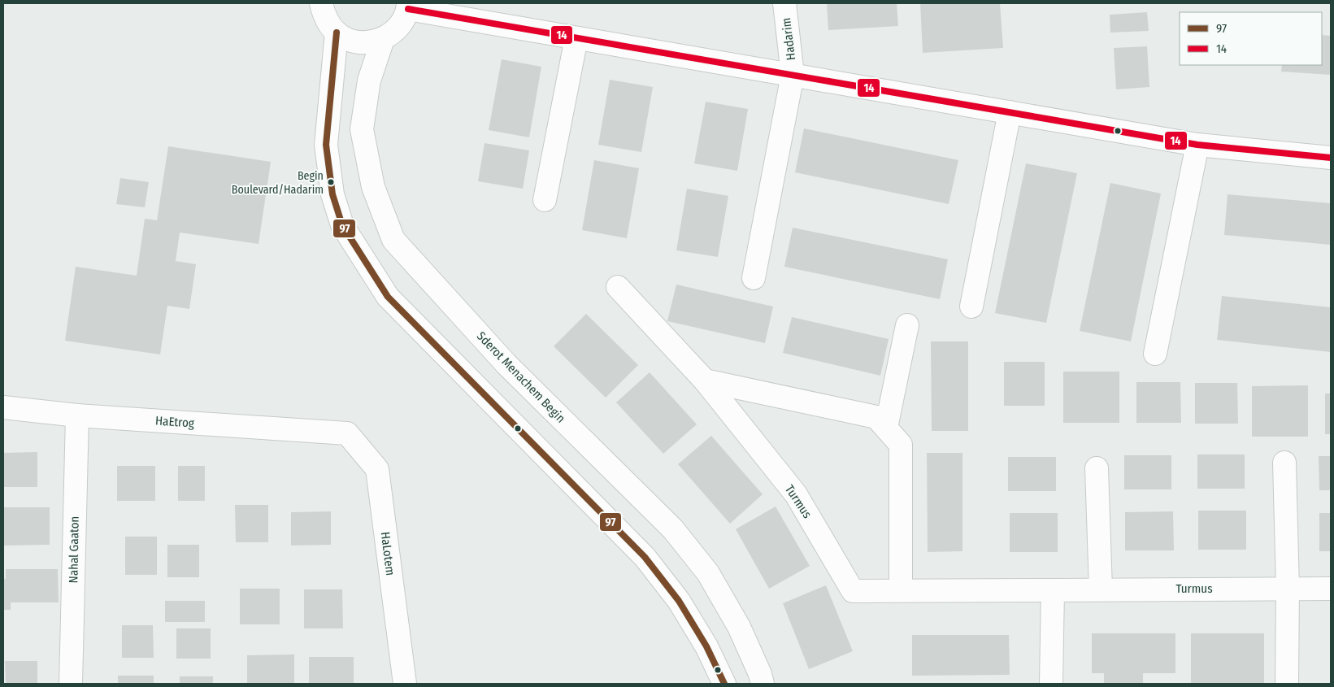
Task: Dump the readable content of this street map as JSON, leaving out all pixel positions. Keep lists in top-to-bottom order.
{
  "streets": {
    "street": [
      "Hadarim",
      "Sderot Menachem Begin",
      "HaEtrog",
      "Turmus",
      "Nahal Gaaton",
      "HaLotem"
    ]
  },
  "crossings": [
    ["HaEtrog", "Nahal Gaaton"],
    ["HaEtrog", "HaLotem"]
  ],
  "places": ["Begin Boulevard/Hadarim"],
  "lines": ["transit line 14", "transit line 97"],
  "legend": ["97", "14"]
}
